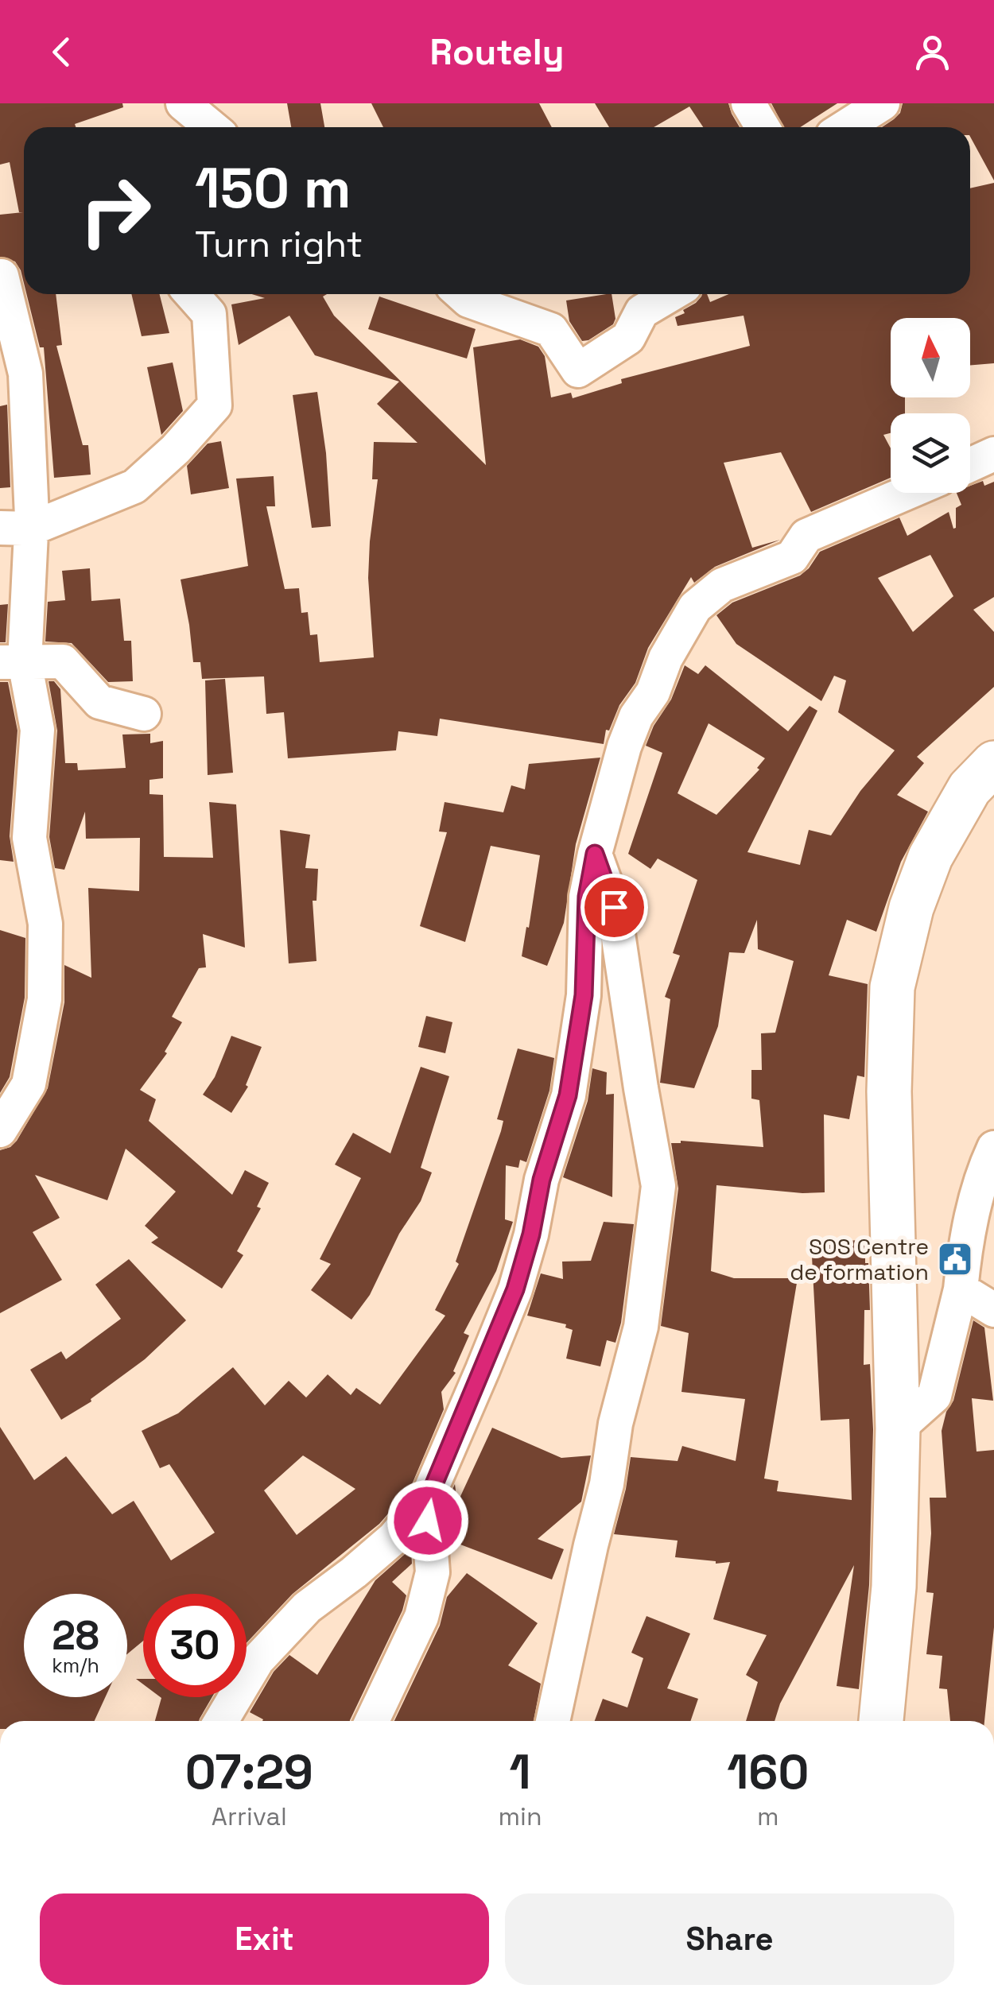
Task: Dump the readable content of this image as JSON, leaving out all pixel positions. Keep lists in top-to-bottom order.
{
  "places": {
    "public building": ["SOS Centre de formation"]
  },
  "north": "top",
  "page": {
    "header": "Routely",
    "turn": ["150 m", "Turn right"],
    "speed": "28 km/h",
    "limit": "30",
    "eta": [
      "07:29",
      "Arrival",
      "1",
      "min",
      "160",
      "m"
    ],
    "buttons": ["Exit", "Share"]
  }
}
